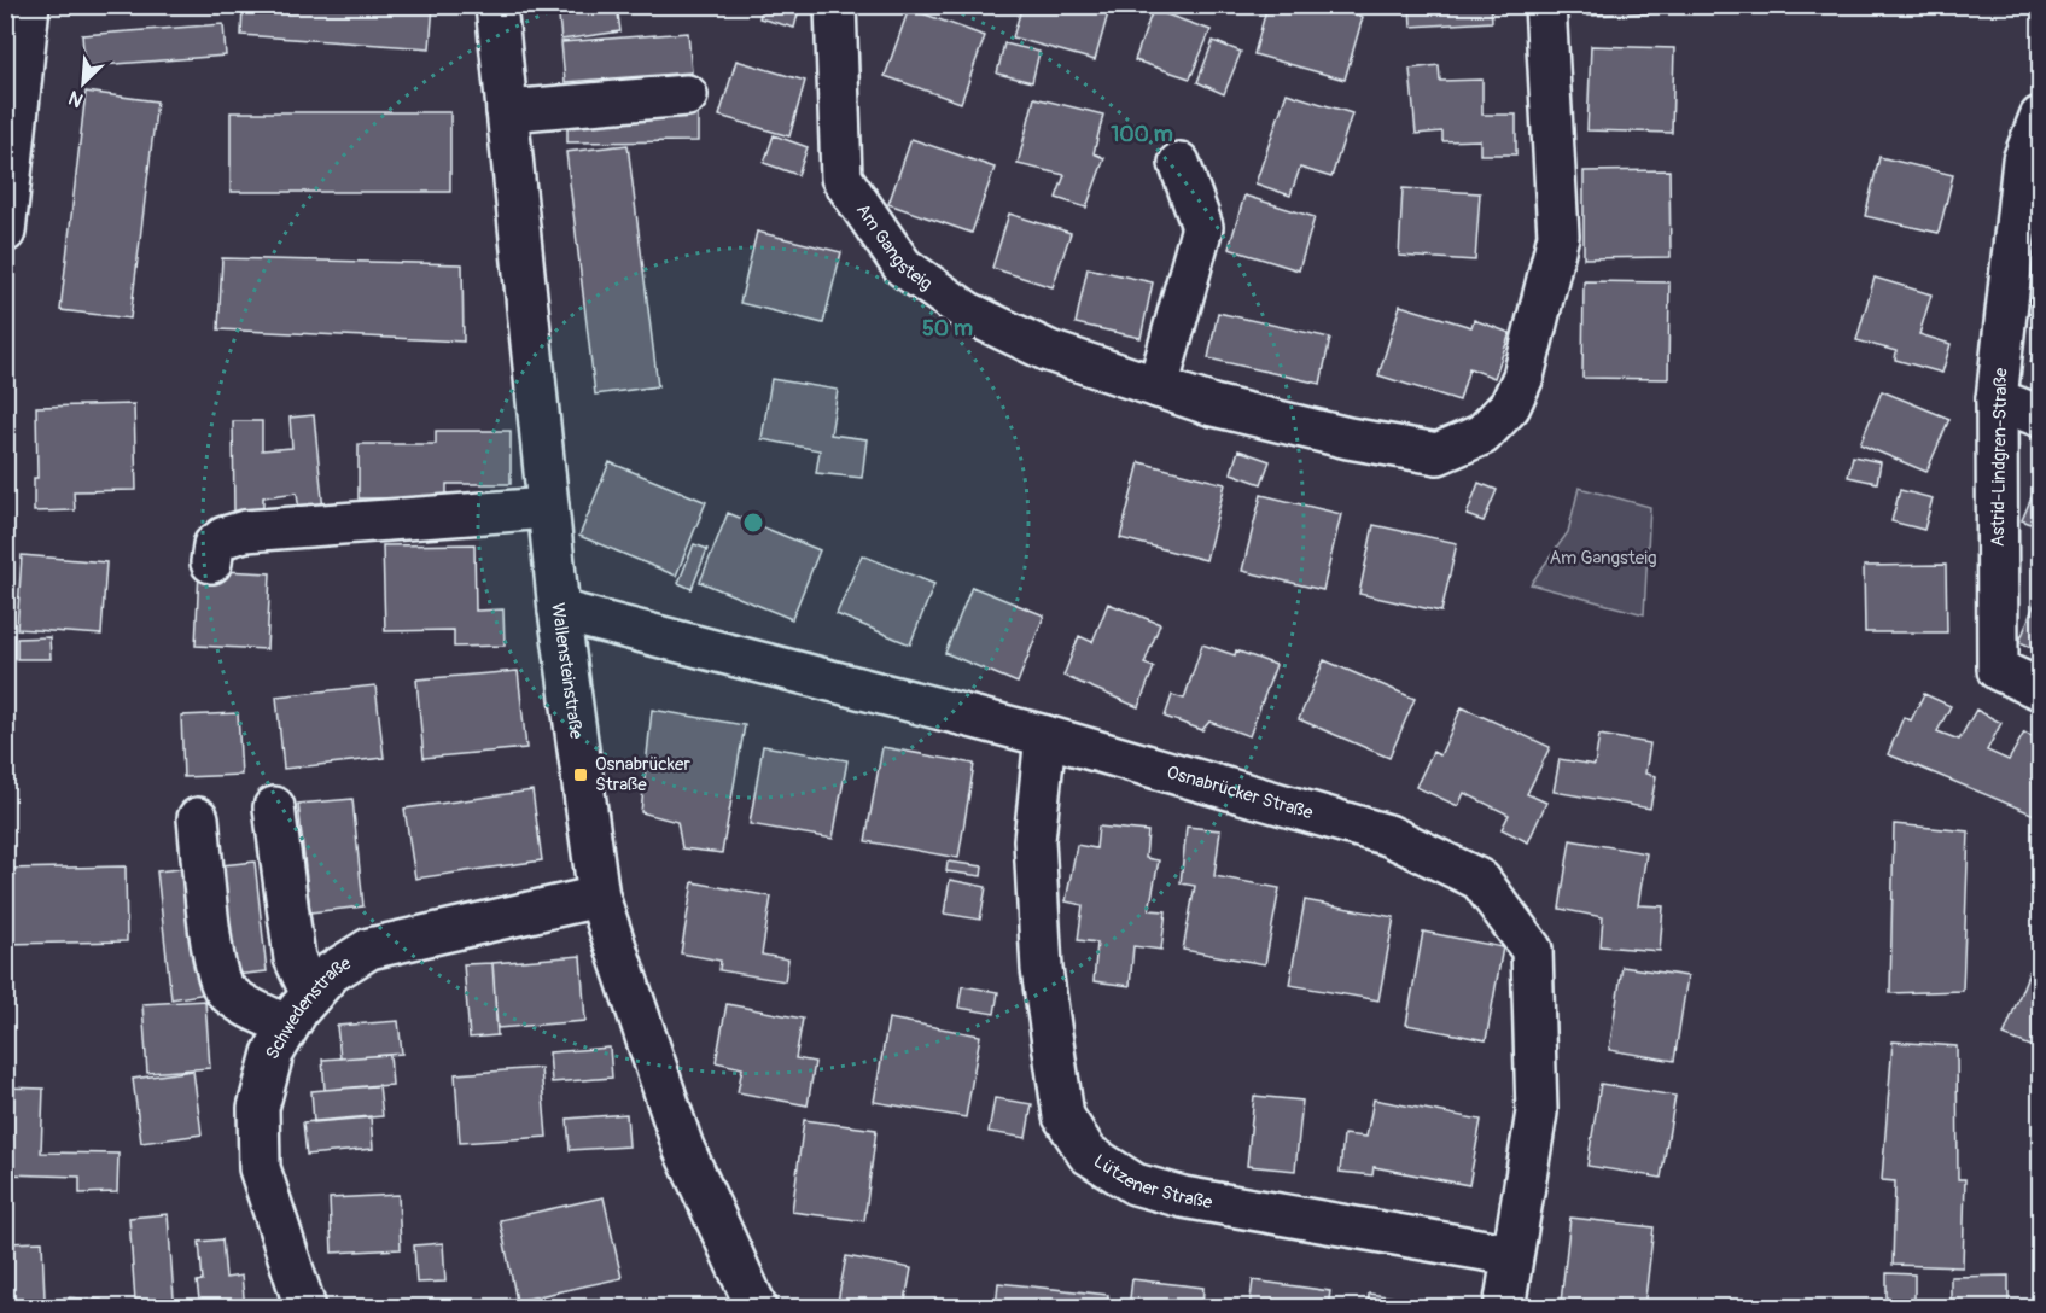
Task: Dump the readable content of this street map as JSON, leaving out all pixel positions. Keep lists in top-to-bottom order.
{
  "streets": {
    "street": [
      "Am Gangsteig",
      "Astrid-Lindgren-Straße",
      "Wallensteinstraße",
      "Osnabrücker Straße",
      "Schwedenstraße",
      "Lützener Straße"
    ]
  },
  "crossings": [
    ["Wallensteinstraße", "Osnabrücker Straße"],
    ["Wallensteinstraße", "Schwedenstraße"],
    ["Osnabrücker Straße", "Lützener Straße"]
  ],
  "parks": ["Am Gangsteig"],
  "places": {
    "transit": ["Osnabrücker Straße"]
  },
  "north": "bottom left",
  "rings": ["100 m", "50 m"]
}
